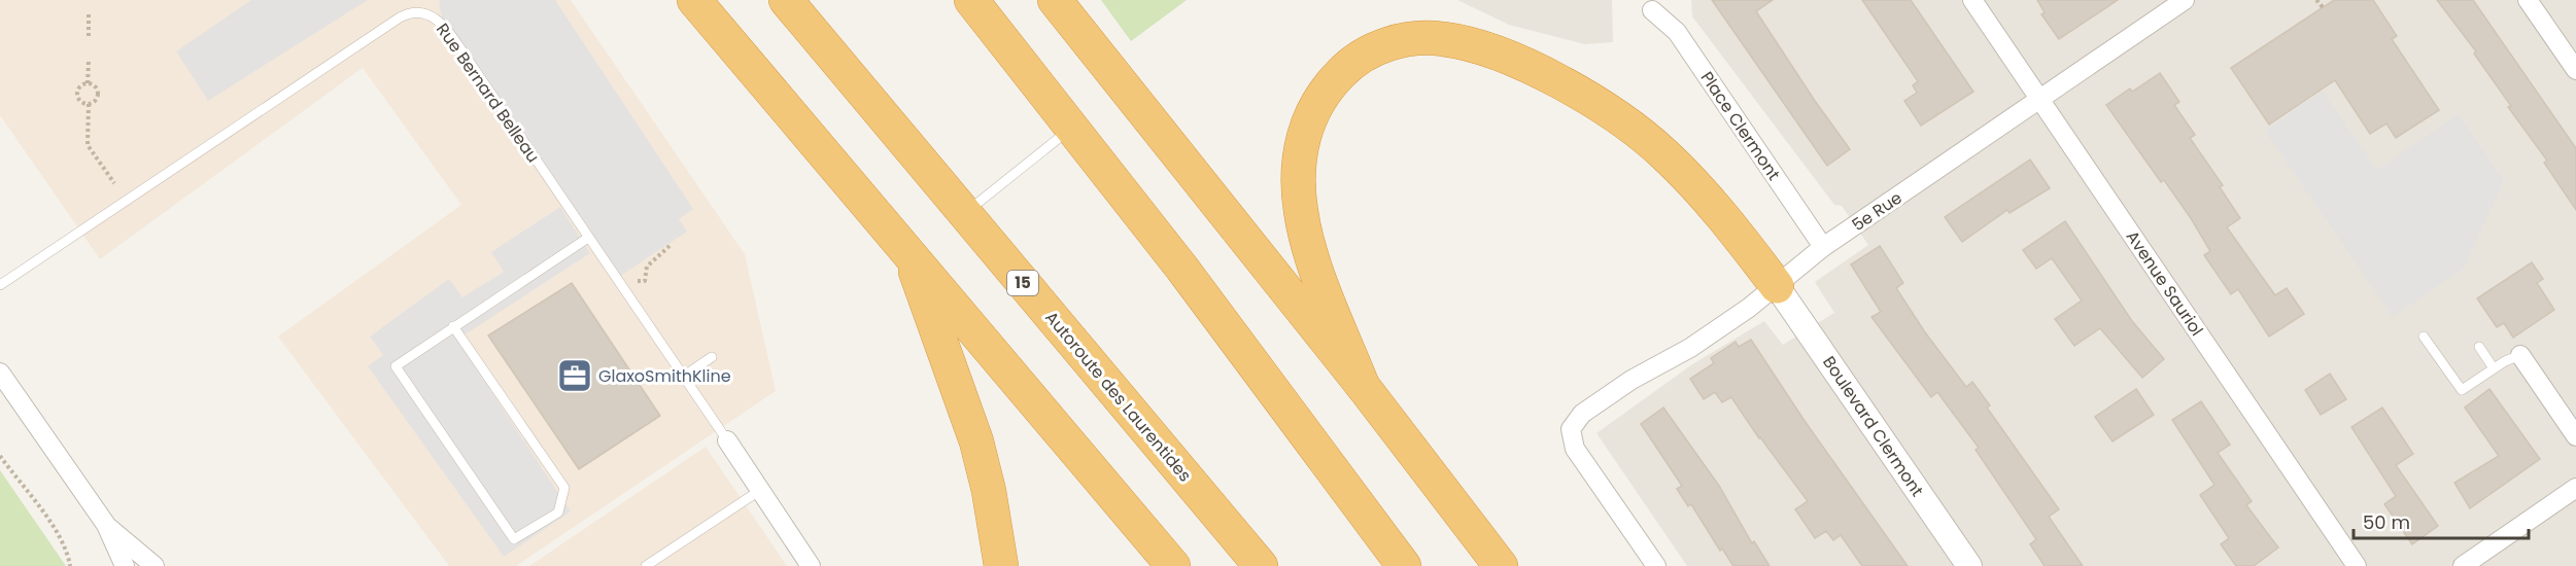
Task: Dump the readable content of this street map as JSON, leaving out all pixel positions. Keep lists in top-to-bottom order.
{
  "streets": {
    "highway": ["15", "Autoroute des Laurentides"],
    "street": [
      "Rue Bernard Belleau",
      "Place Clermont",
      "5e Rue",
      "Avenue Sauriol",
      "Boulevard Clermont"
    ]
  },
  "crossings": [
    ["Place Clermont", "5e Rue"],
    ["5e Rue", "Avenue Sauriol"],
    ["5e Rue", "Boulevard Clermont"]
  ],
  "places": {
    "office": ["GlaxoSmithKline"]
  },
  "scale_bar": "50 m"
}
